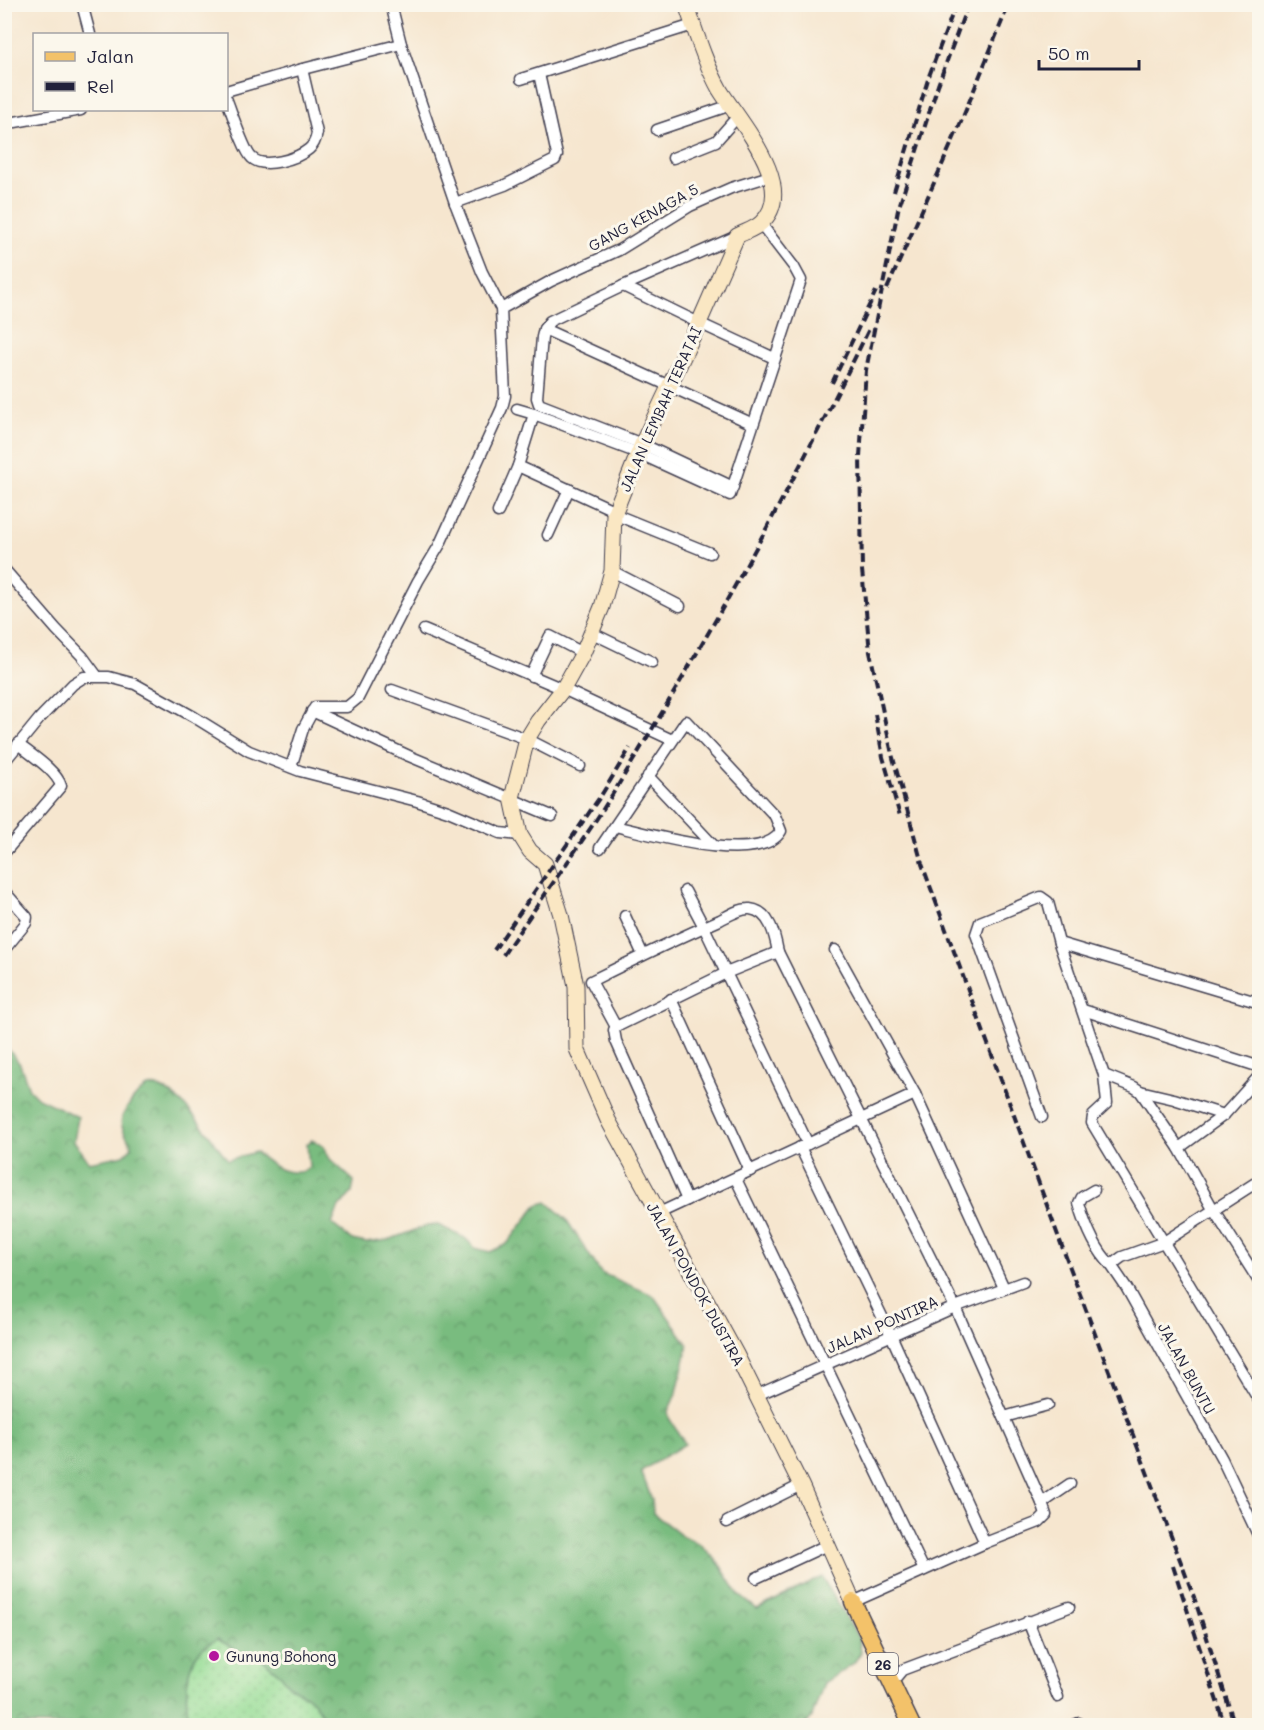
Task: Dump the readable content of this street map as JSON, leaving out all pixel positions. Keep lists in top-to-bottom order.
{
  "streets": {
    "main road": ["JALAN LEMBAH TERATAI", "JALAN PONDOK DUSTIRA", "26"],
    "street": ["GANG KENAGA 5", "JALAN PONTIRA", "JALAN BUNTU"]
  },
  "crossings": [
    ["JALAN LEMBAH TERATAI", "JALAN PONDOK DUSTIRA"],
    ["JALAN PONDOK DUSTIRA", "JALAN PONTIRA"]
  ],
  "places": ["Gunung Bohong"],
  "legend": ["Jalan", "Rel"],
  "scale_bar": "50 m"
}
